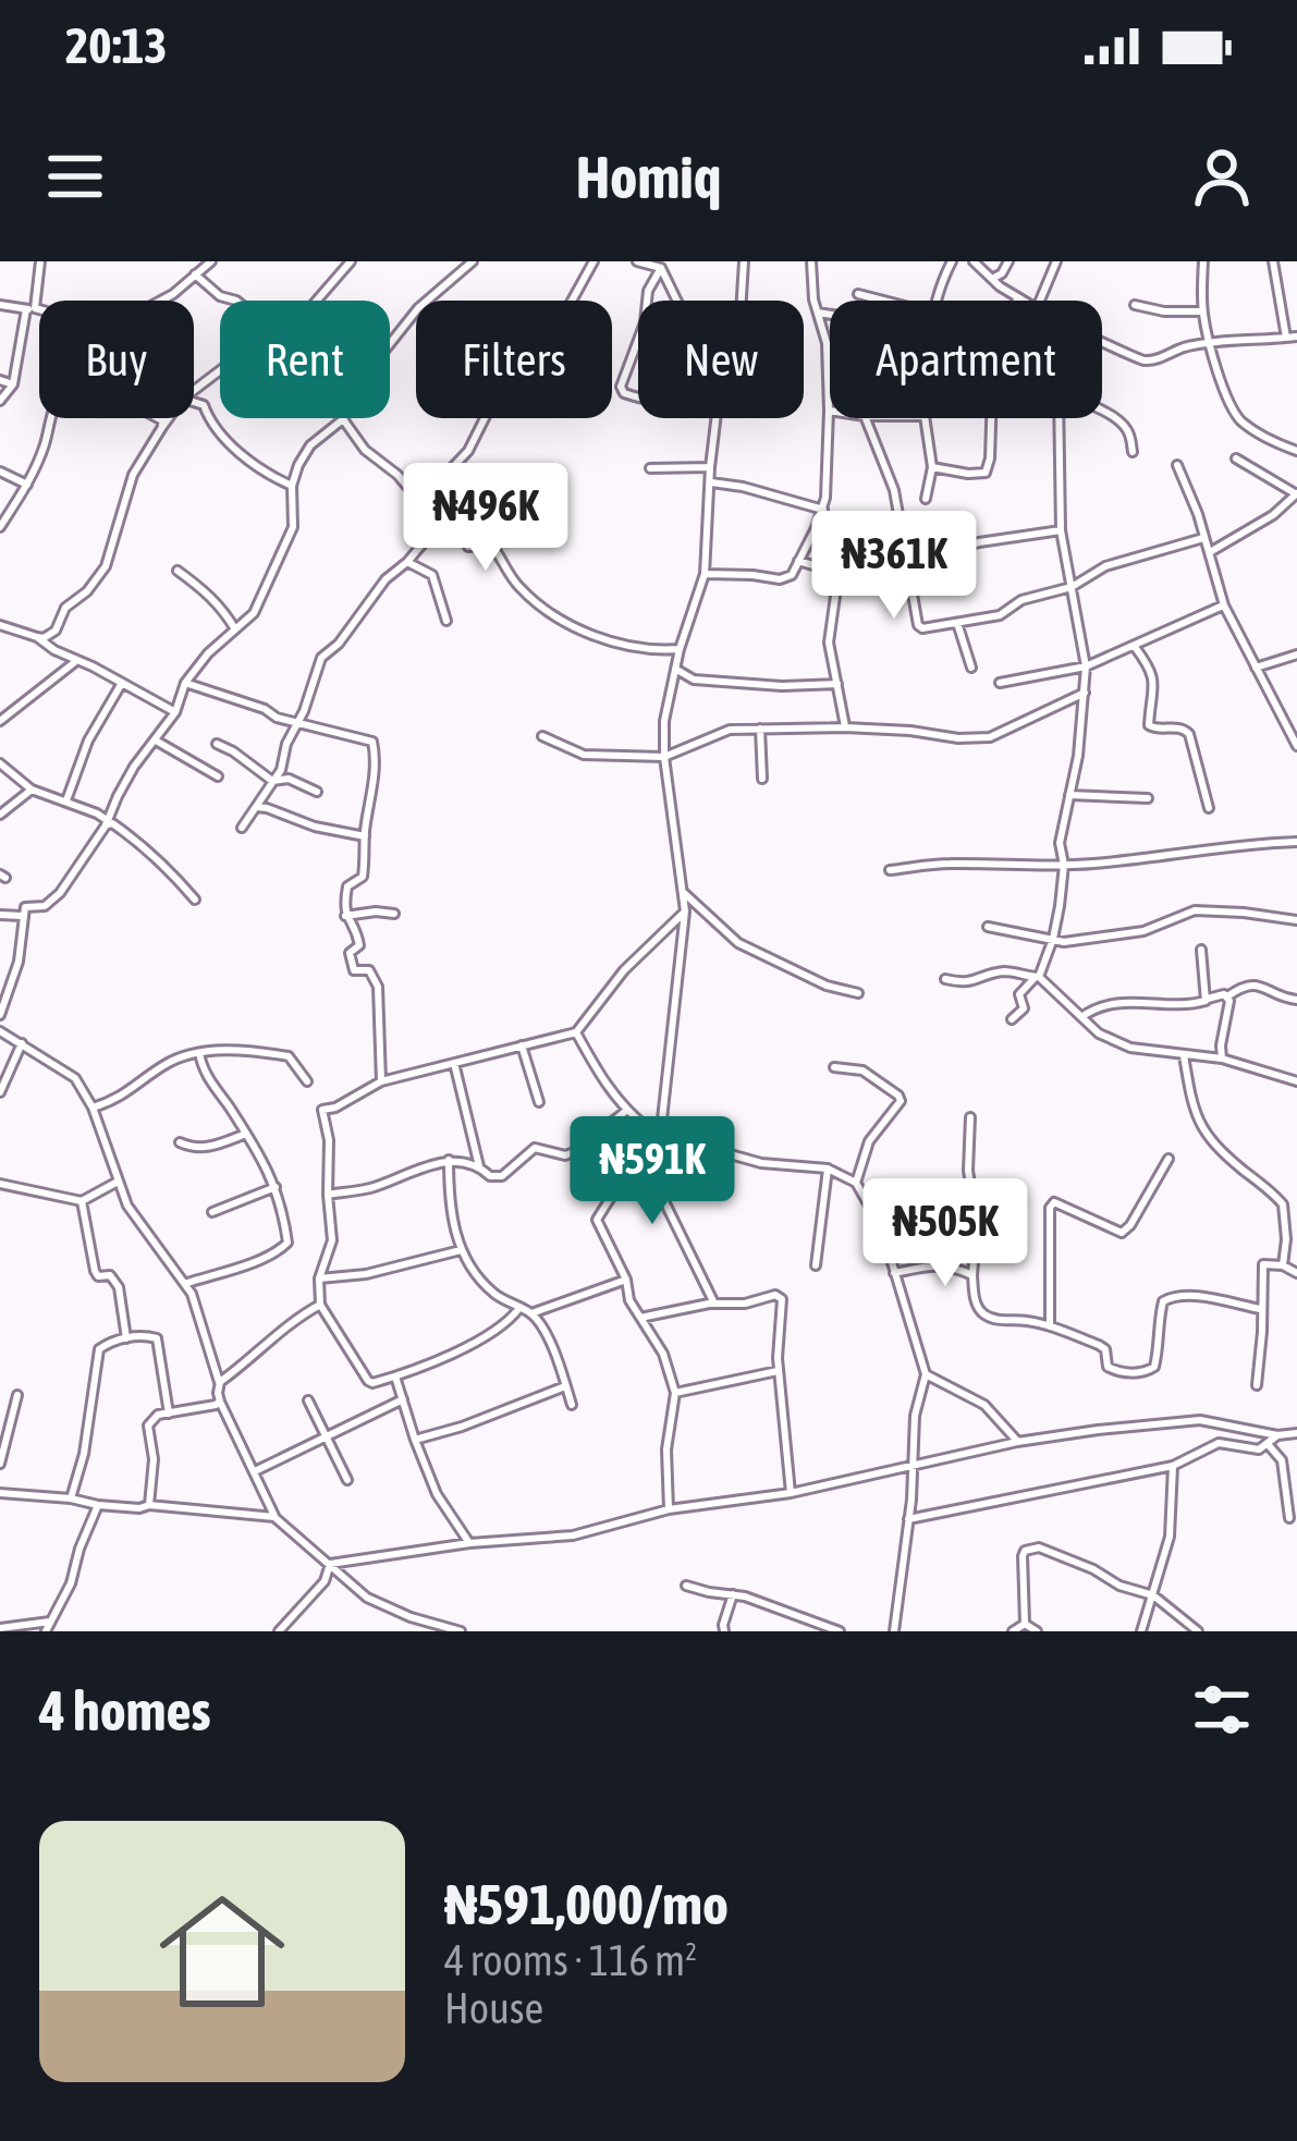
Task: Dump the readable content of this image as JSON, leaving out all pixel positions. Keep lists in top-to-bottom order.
{
  "page": {
    "status": "20:13",
    "header": "Homiq",
    "chip": [
      "Buy",
      "Rent",
      "Filters",
      "New",
      "Apartment"
    ],
    "price": [
      "₦496K",
      "₦361K",
      "₦591K",
      "₦505K"
    ],
    "heading": "4 homes",
    "list": [
      {
        "name": "₦591,000/mo",
        "note": "4 rooms · 116 m² · House"
      }
    ]
  }
}
